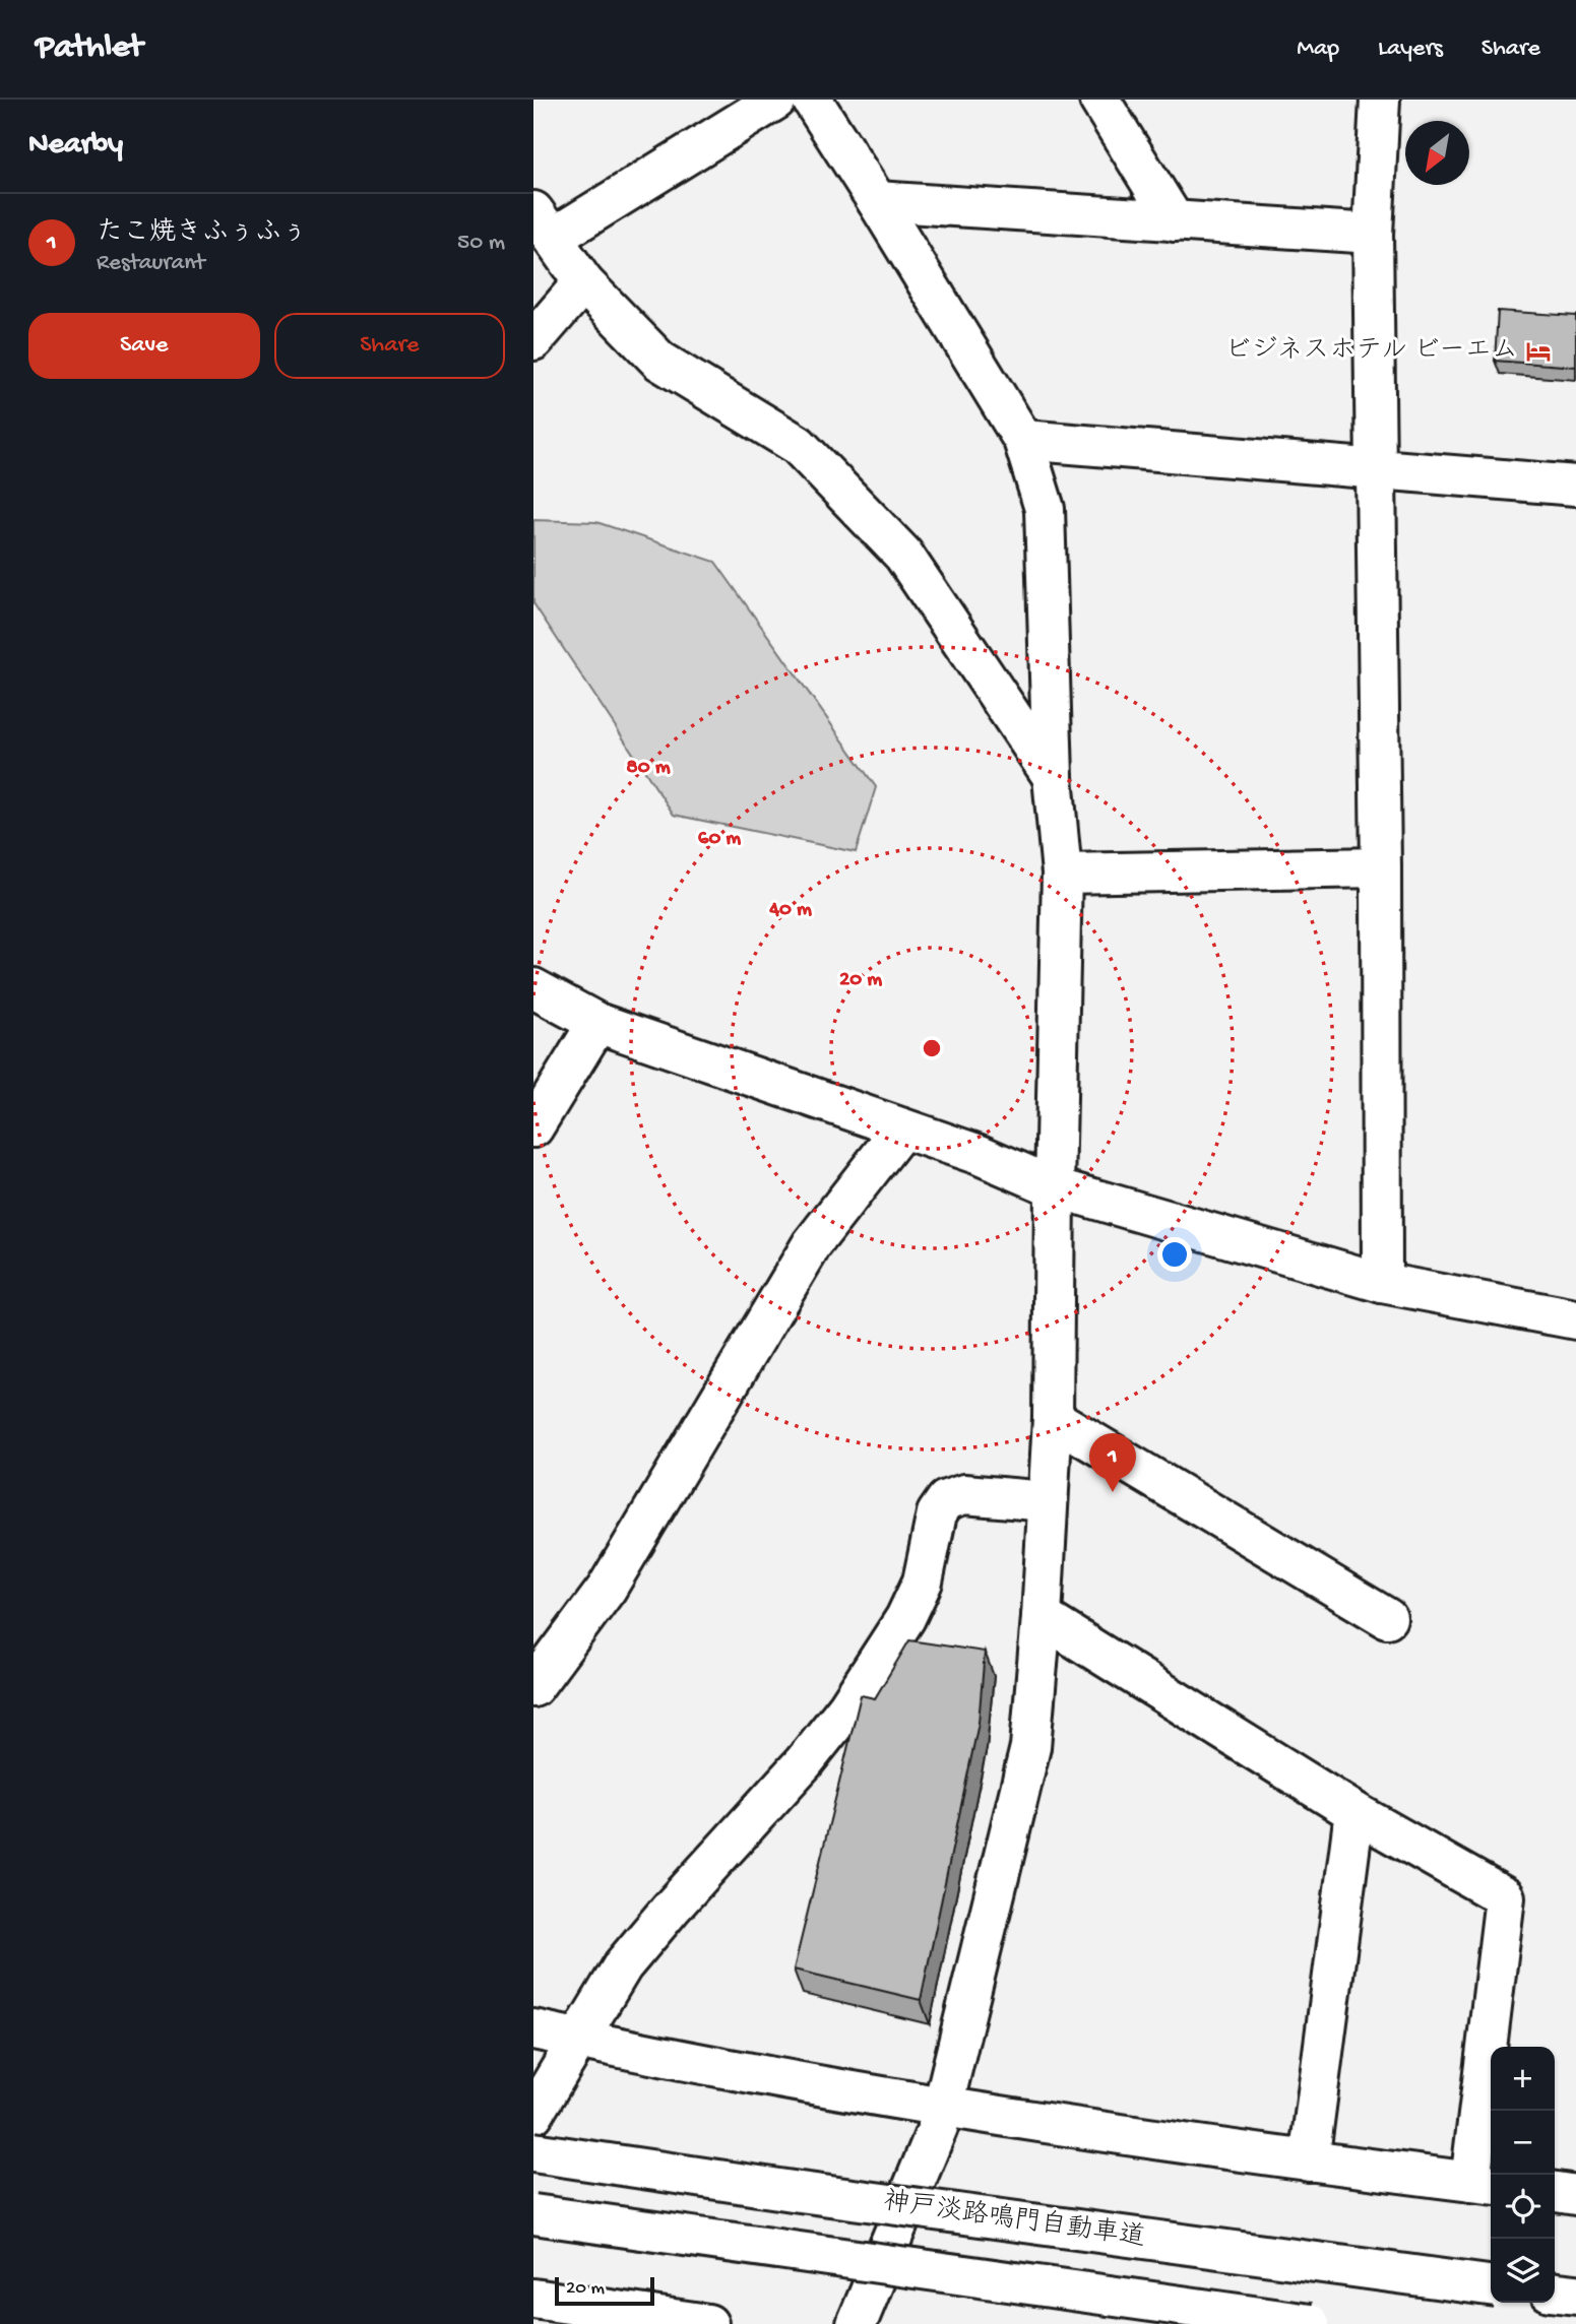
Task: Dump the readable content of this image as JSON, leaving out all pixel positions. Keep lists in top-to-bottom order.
{
  "streets": {
    "main road": ["神戸淡路鳴門自動車道"]
  },
  "places": {
    "hotel": ["ビジネスホテル ビーエム"]
  },
  "scale_bar": "20 m",
  "north": "bottom left",
  "page": {
    "header": "Pathlet",
    "nav": ["Map", "Layers", "Share"],
    "heading": "Nearby",
    "list": [
      {
        "mark": "1",
        "name": "たこ焼きふぅふぅ",
        "note": "Restaurant",
        "value": "50 m"
      }
    ],
    "buttons": ["Save", "Share"],
    "pins": "1",
    "map_buttons": ["+", "−"],
    "scale": "20 m"
  },
  "rings": [
    "80 m",
    "60 m",
    "40 m",
    "20 m"
  ]
}
